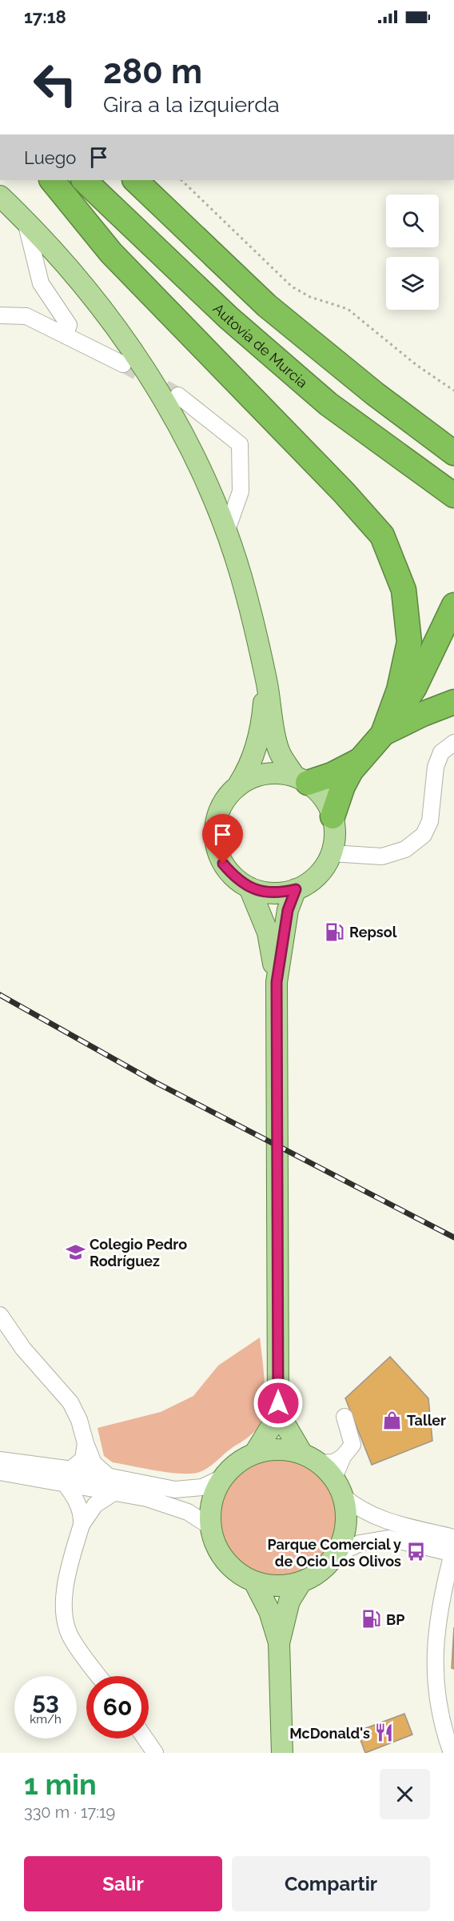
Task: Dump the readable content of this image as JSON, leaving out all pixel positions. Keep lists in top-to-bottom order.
{
  "streets": {
    "highway": ["Autovía de Murcia"]
  },
  "places": {
    "fuel station": ["Repsol", "BP"],
    "school or university": ["Colegio Pedro Rodríguez"],
    "shop": ["Taller"],
    "bus stop": ["Parque Comercial y de Ocio Los Olivos"],
    "restaurant": ["McDonald's"]
  },
  "page": {
    "status": "17:18",
    "turn": ["280 m", "Gira a la izquierda"],
    "then": "Luego",
    "speed": "53 km/h",
    "limit": "60",
    "heading": ["1 min", "330 m · 17:19"],
    "buttons": ["Salir", "Compartir"]
  }
}
